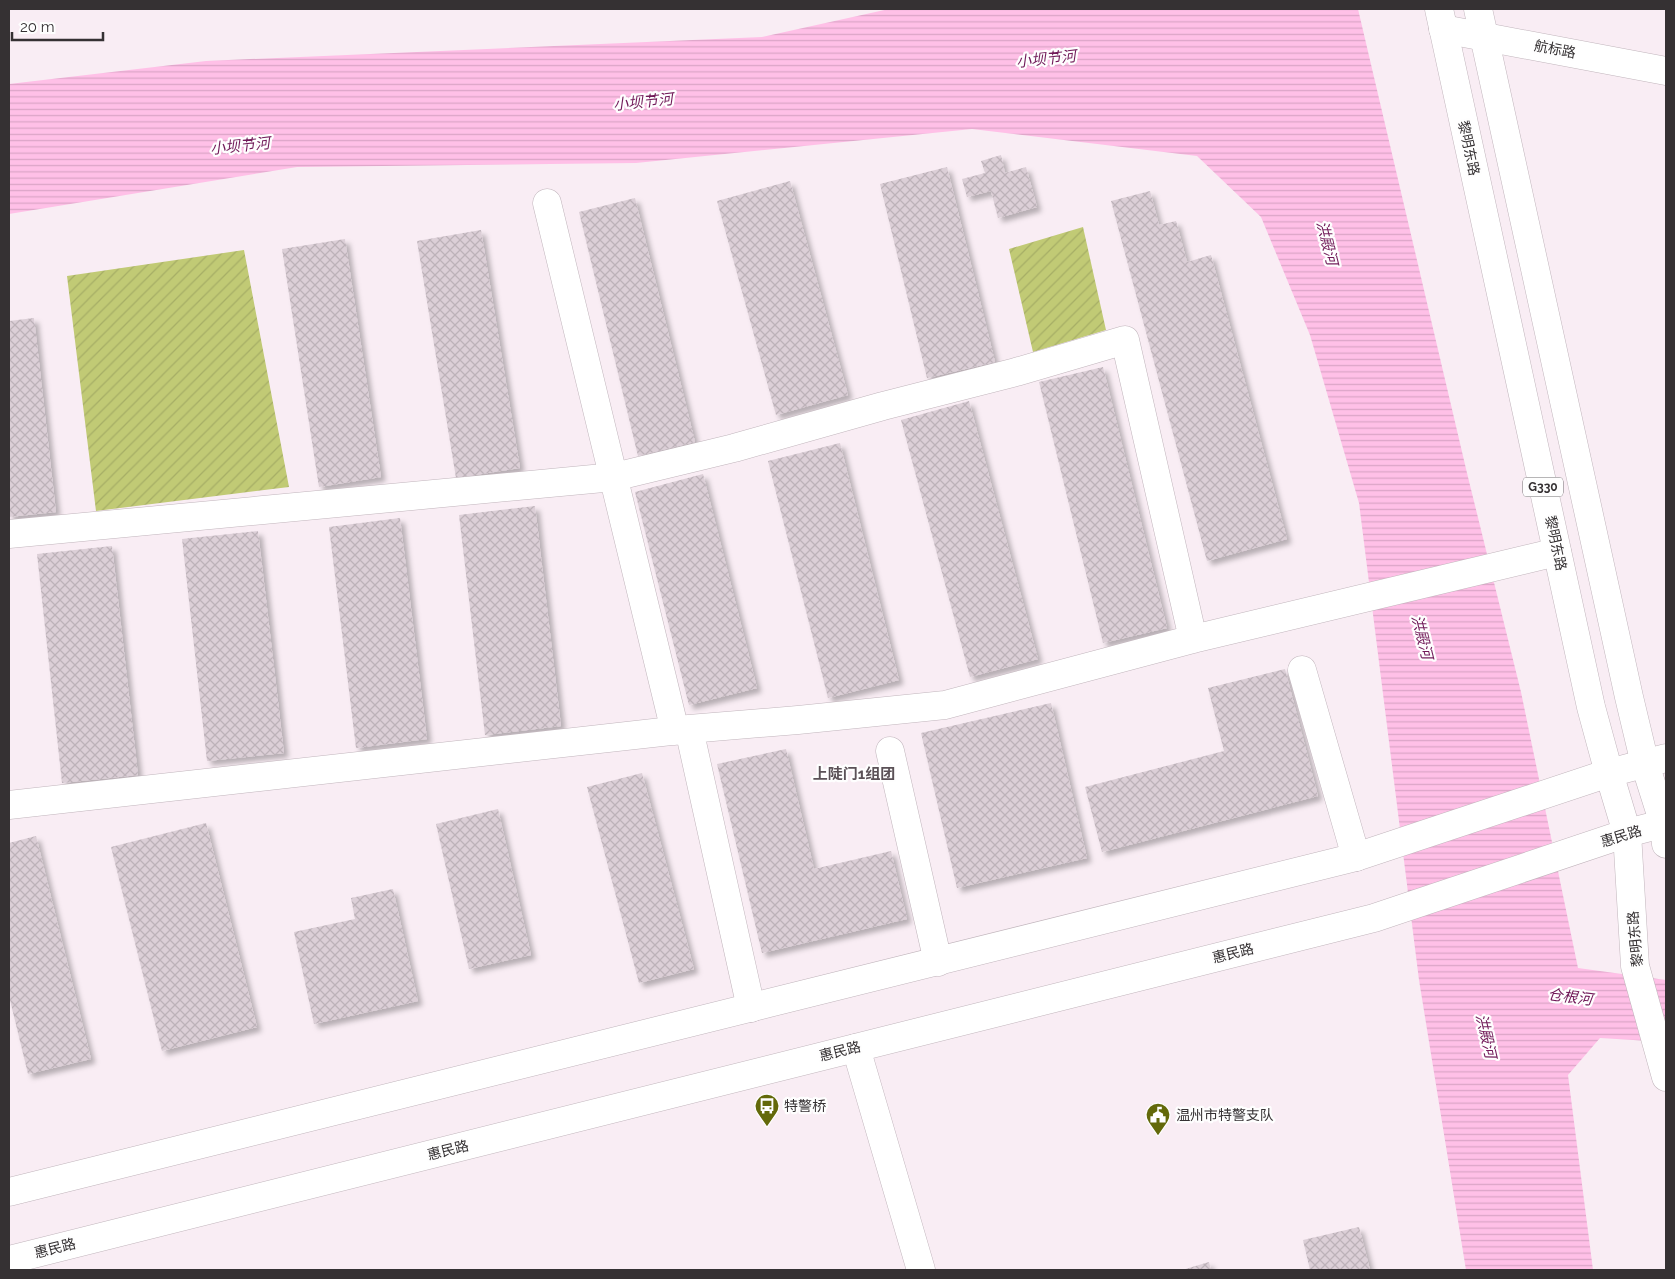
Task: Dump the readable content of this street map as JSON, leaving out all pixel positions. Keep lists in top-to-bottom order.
{
  "streets": {
    "main road": [
      "航标路",
      "黎明东路",
      "G330",
      "惠民路"
    ]
  },
  "crossings": [
    ["航标路", "黎明东路"],
    ["航标路", "G330"],
    ["黎明东路", "惠民路"],
    ["G330", "惠民路"]
  ],
  "districts": ["上陡门1组团"],
  "water": ["小坝节河", "洪殿河", "仓根河"],
  "places": {
    "bus stop": ["特警桥"],
    "public building": ["温州市特警支队"]
  },
  "scale_bar": "20 m"
}
